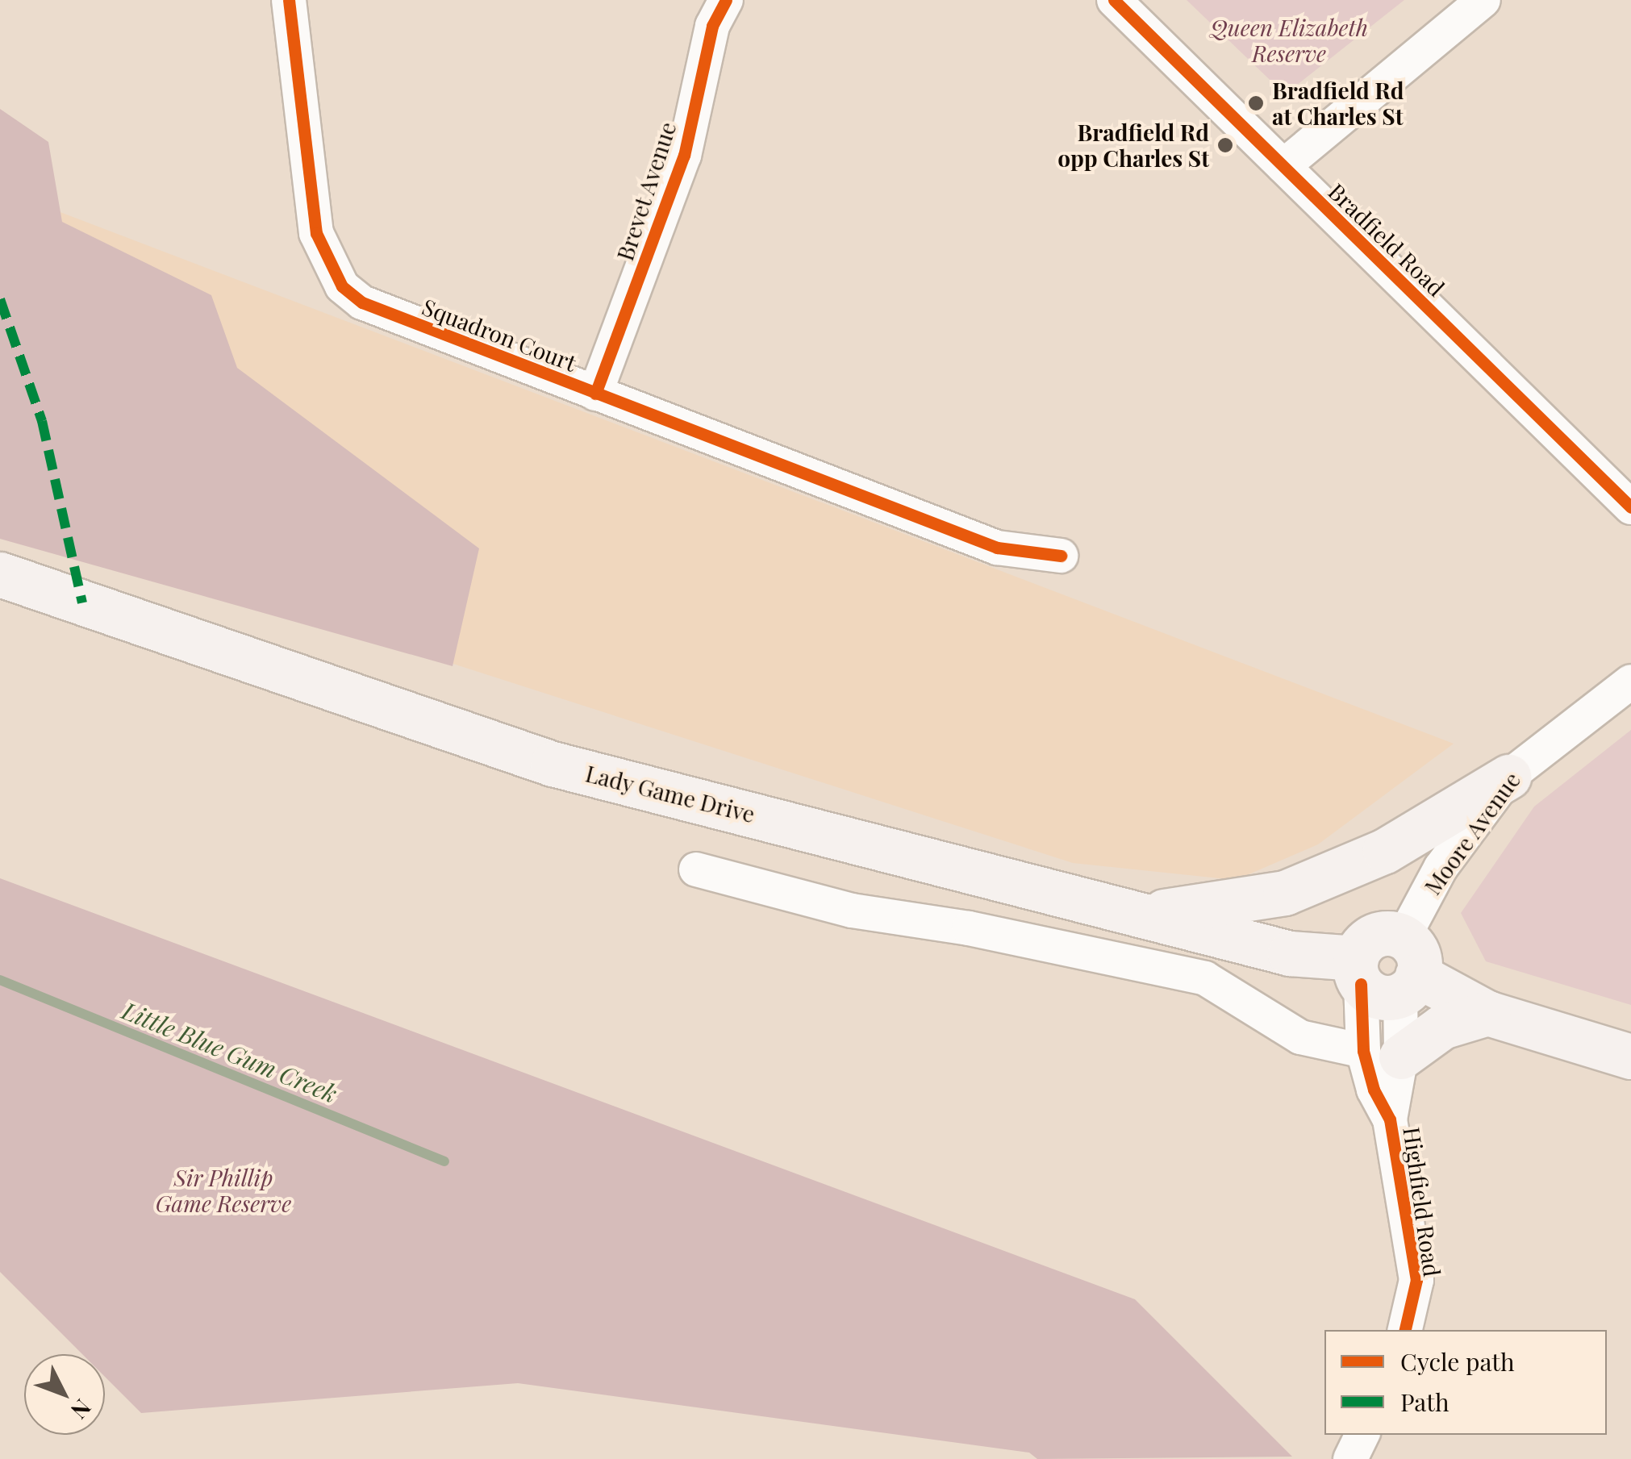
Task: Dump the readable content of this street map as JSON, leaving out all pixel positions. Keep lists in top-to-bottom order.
{
  "streets": {
    "main road": ["Lady Game Drive"],
    "street": [
      "Brevet Avenue",
      "Bradfield Road",
      "Squadron Court",
      "Moore Avenue",
      "Highfield Road"
    ]
  },
  "crossings": [
    ["Brevet Avenue", "Squadron Court"],
    ["Lady Game Drive", "Moore Avenue"],
    ["Lady Game Drive", "Highfield Road"],
    ["Moore Avenue", "Highfield Road"]
  ],
  "water": ["Little Blue Gum Creek"],
  "parks": ["Queen Elizabeth Reserve", "Sir Phillip Game Reserve"],
  "places": ["Bradfield Rd at Charles St", "Bradfield Rd opp Charles St"],
  "legend": ["Cycle path", "Path"],
  "north": "bottom right"
}
